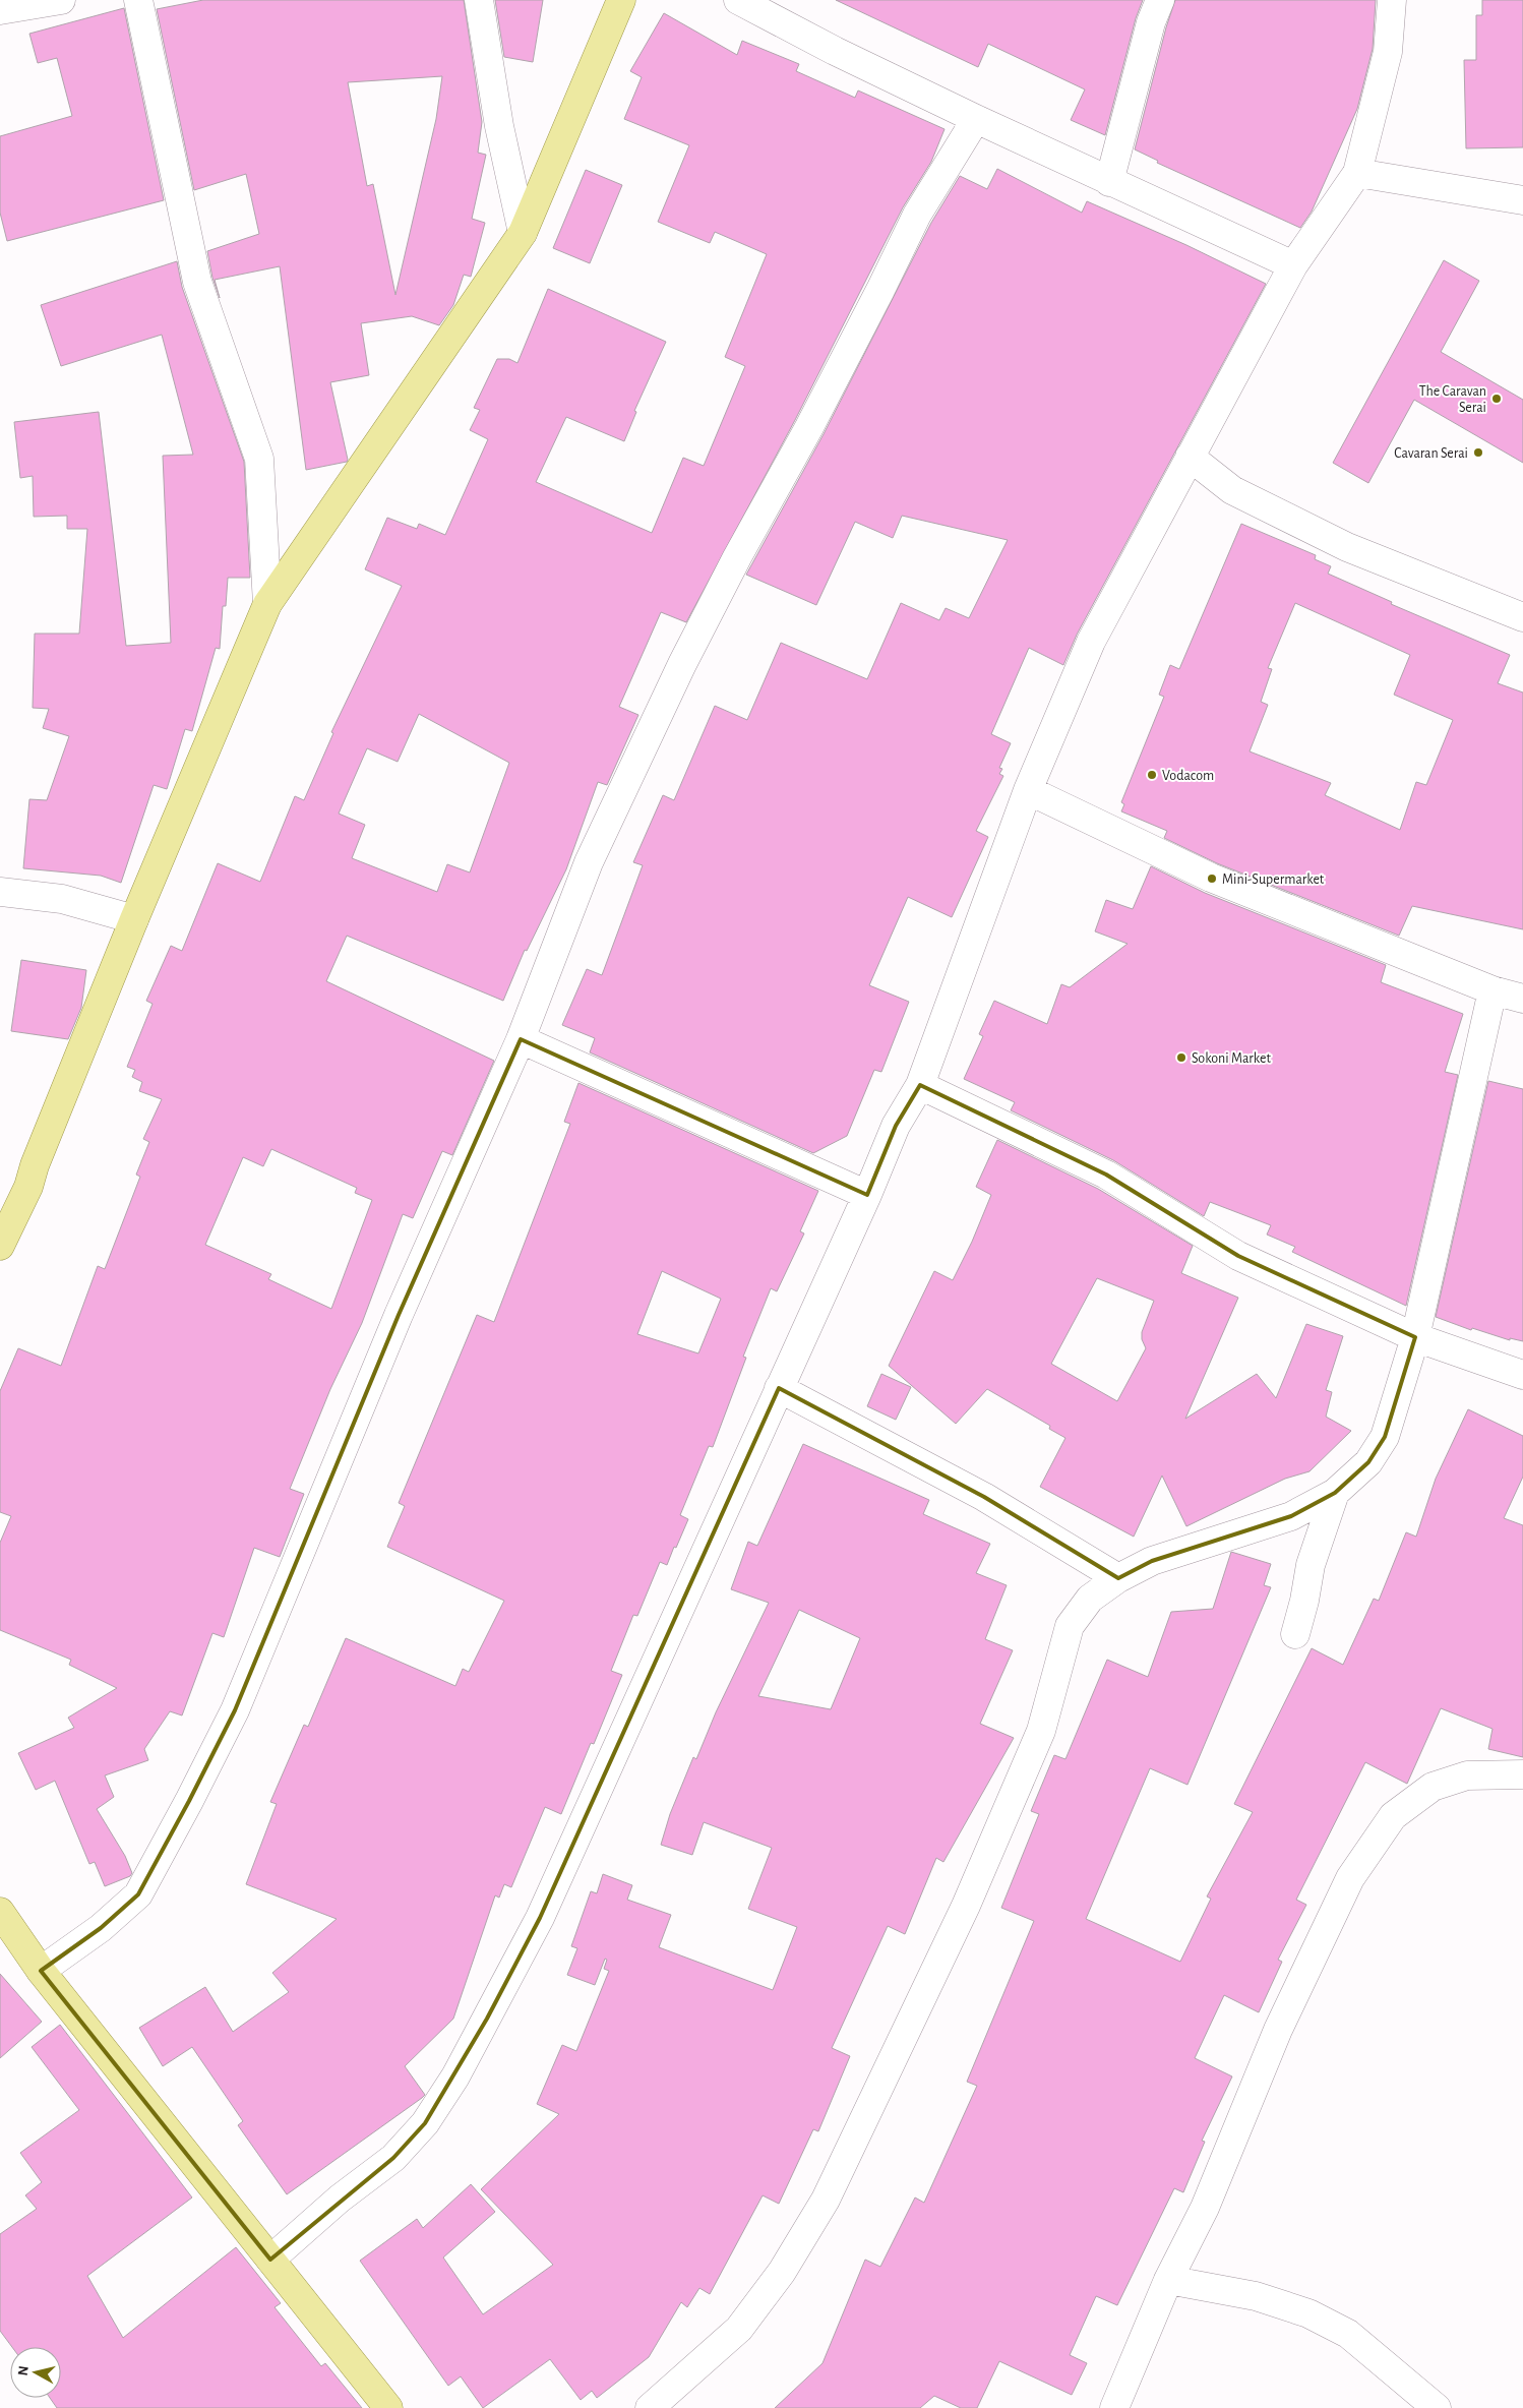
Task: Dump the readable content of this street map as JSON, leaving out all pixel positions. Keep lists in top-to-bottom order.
{
  "places": [
    "The Caravan Serai",
    "Cavaran Serai",
    "Vodacom",
    "Mini-Supermarket",
    "Sokoni Market"
  ],
  "north": "left"
}
